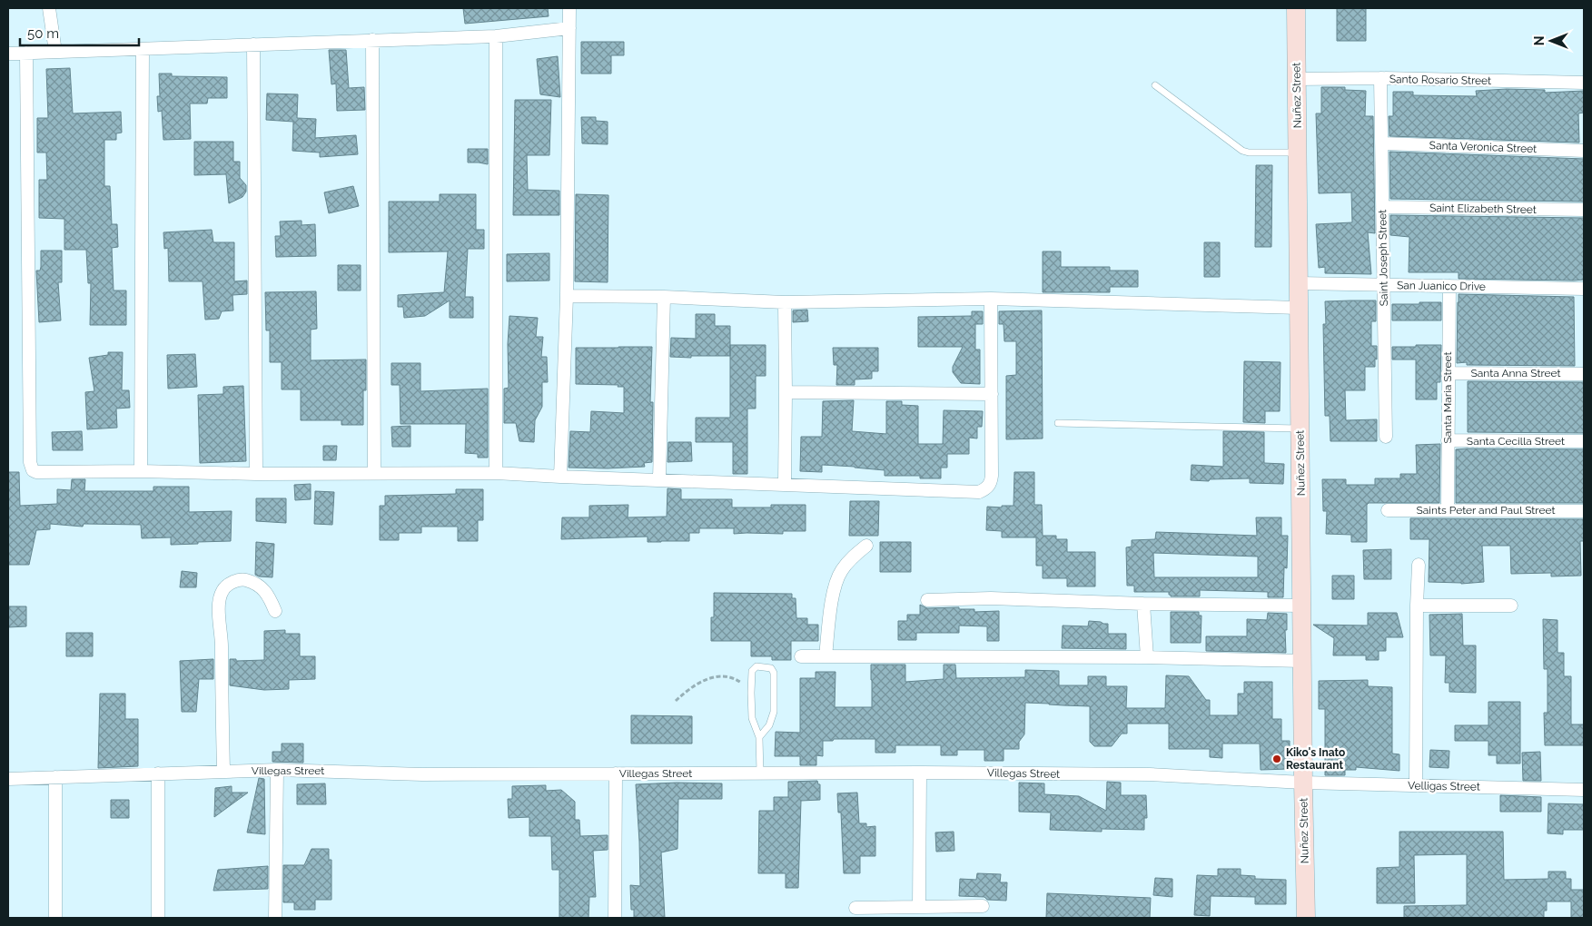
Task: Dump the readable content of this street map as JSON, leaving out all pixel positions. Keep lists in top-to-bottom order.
{
  "streets": {
    "street": [
      "Santo Rosario Street",
      "Nuñez Street",
      "Santa Veronica Street",
      "Saint Elizabeth Street",
      "Saint Joseph Street",
      "San Juanico Drive",
      "Santa Anna Street",
      "Santa Maria Street",
      "Santa Cecilla Street",
      "Saints Peter and Paul Street",
      "Villegas Street",
      "Velligas Street"
    ]
  },
  "crossings": [
    ["Santo Rosario Street", "Nuñez Street"],
    ["Santo Rosario Street", "Saint Joseph Street"],
    ["Nuñez Street", "San Juanico Drive"],
    ["Nuñez Street", "Villegas Street"],
    ["Nuñez Street", "Velligas Street"],
    ["Santa Veronica Street", "Saint Joseph Street"],
    ["Saint Elizabeth Street", "Saint Joseph Street"],
    ["Saint Joseph Street", "San Juanico Drive"],
    ["San Juanico Drive", "Santa Maria Street"],
    ["Santa Anna Street", "Santa Maria Street"],
    ["Santa Maria Street", "Santa Cecilla Street"],
    ["Santa Maria Street", "Saints Peter and Paul Street"],
    ["Villegas Street", "Velligas Street"]
  ],
  "places": ["Kiko's Inato Restaurant"],
  "scale_bar": "50 m",
  "north": "left"
}
